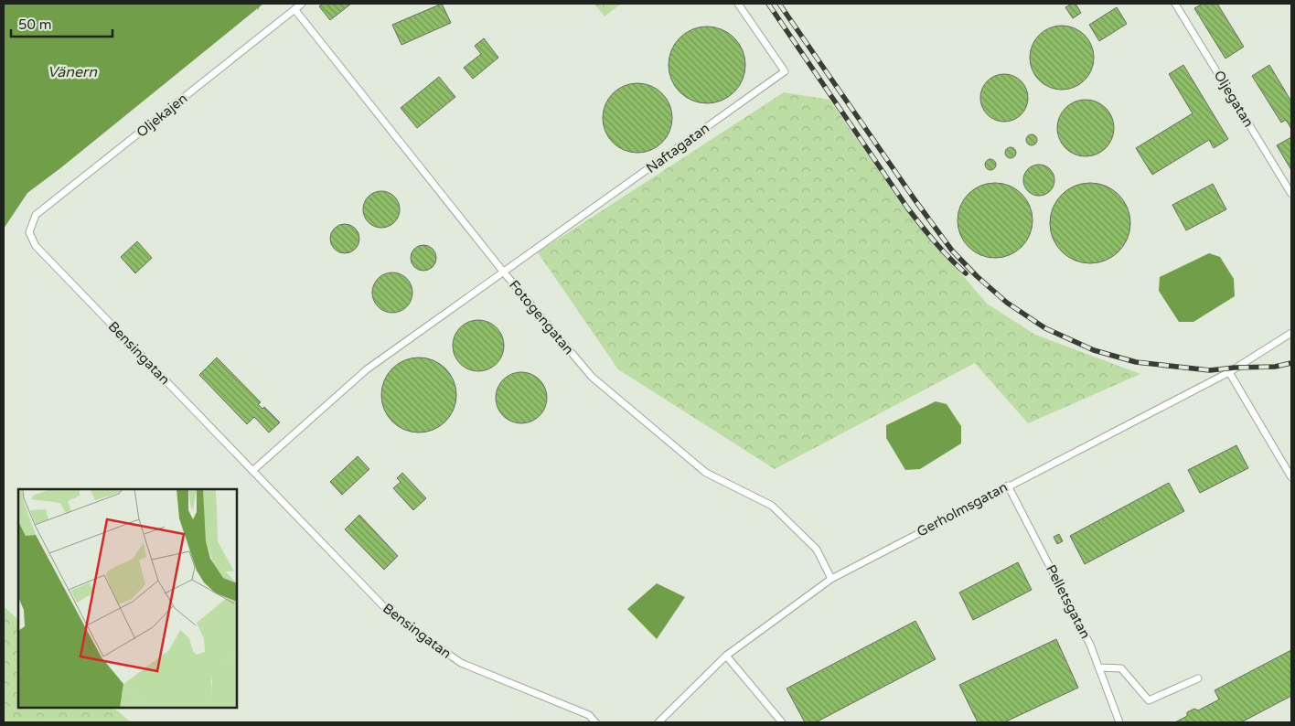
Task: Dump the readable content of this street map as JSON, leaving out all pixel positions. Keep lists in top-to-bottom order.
{
  "streets": {
    "lane": [
      "Oljegatan",
      "Oljekajen",
      "Naftagatan",
      "Fotogengatan",
      "Bensingatan",
      "Gerholmsgatan",
      "Pelletsgatan"
    ]
  },
  "crossings": [
    ["Oljekajen", "Fotogengatan"],
    ["Oljekajen", "Bensingatan"],
    ["Naftagatan", "Fotogengatan"],
    ["Fotogengatan", "Gerholmsgatan"],
    ["Gerholmsgatan", "Pelletsgatan"]
  ],
  "water": ["Vänern"],
  "scale_bar": "50 m"
}
